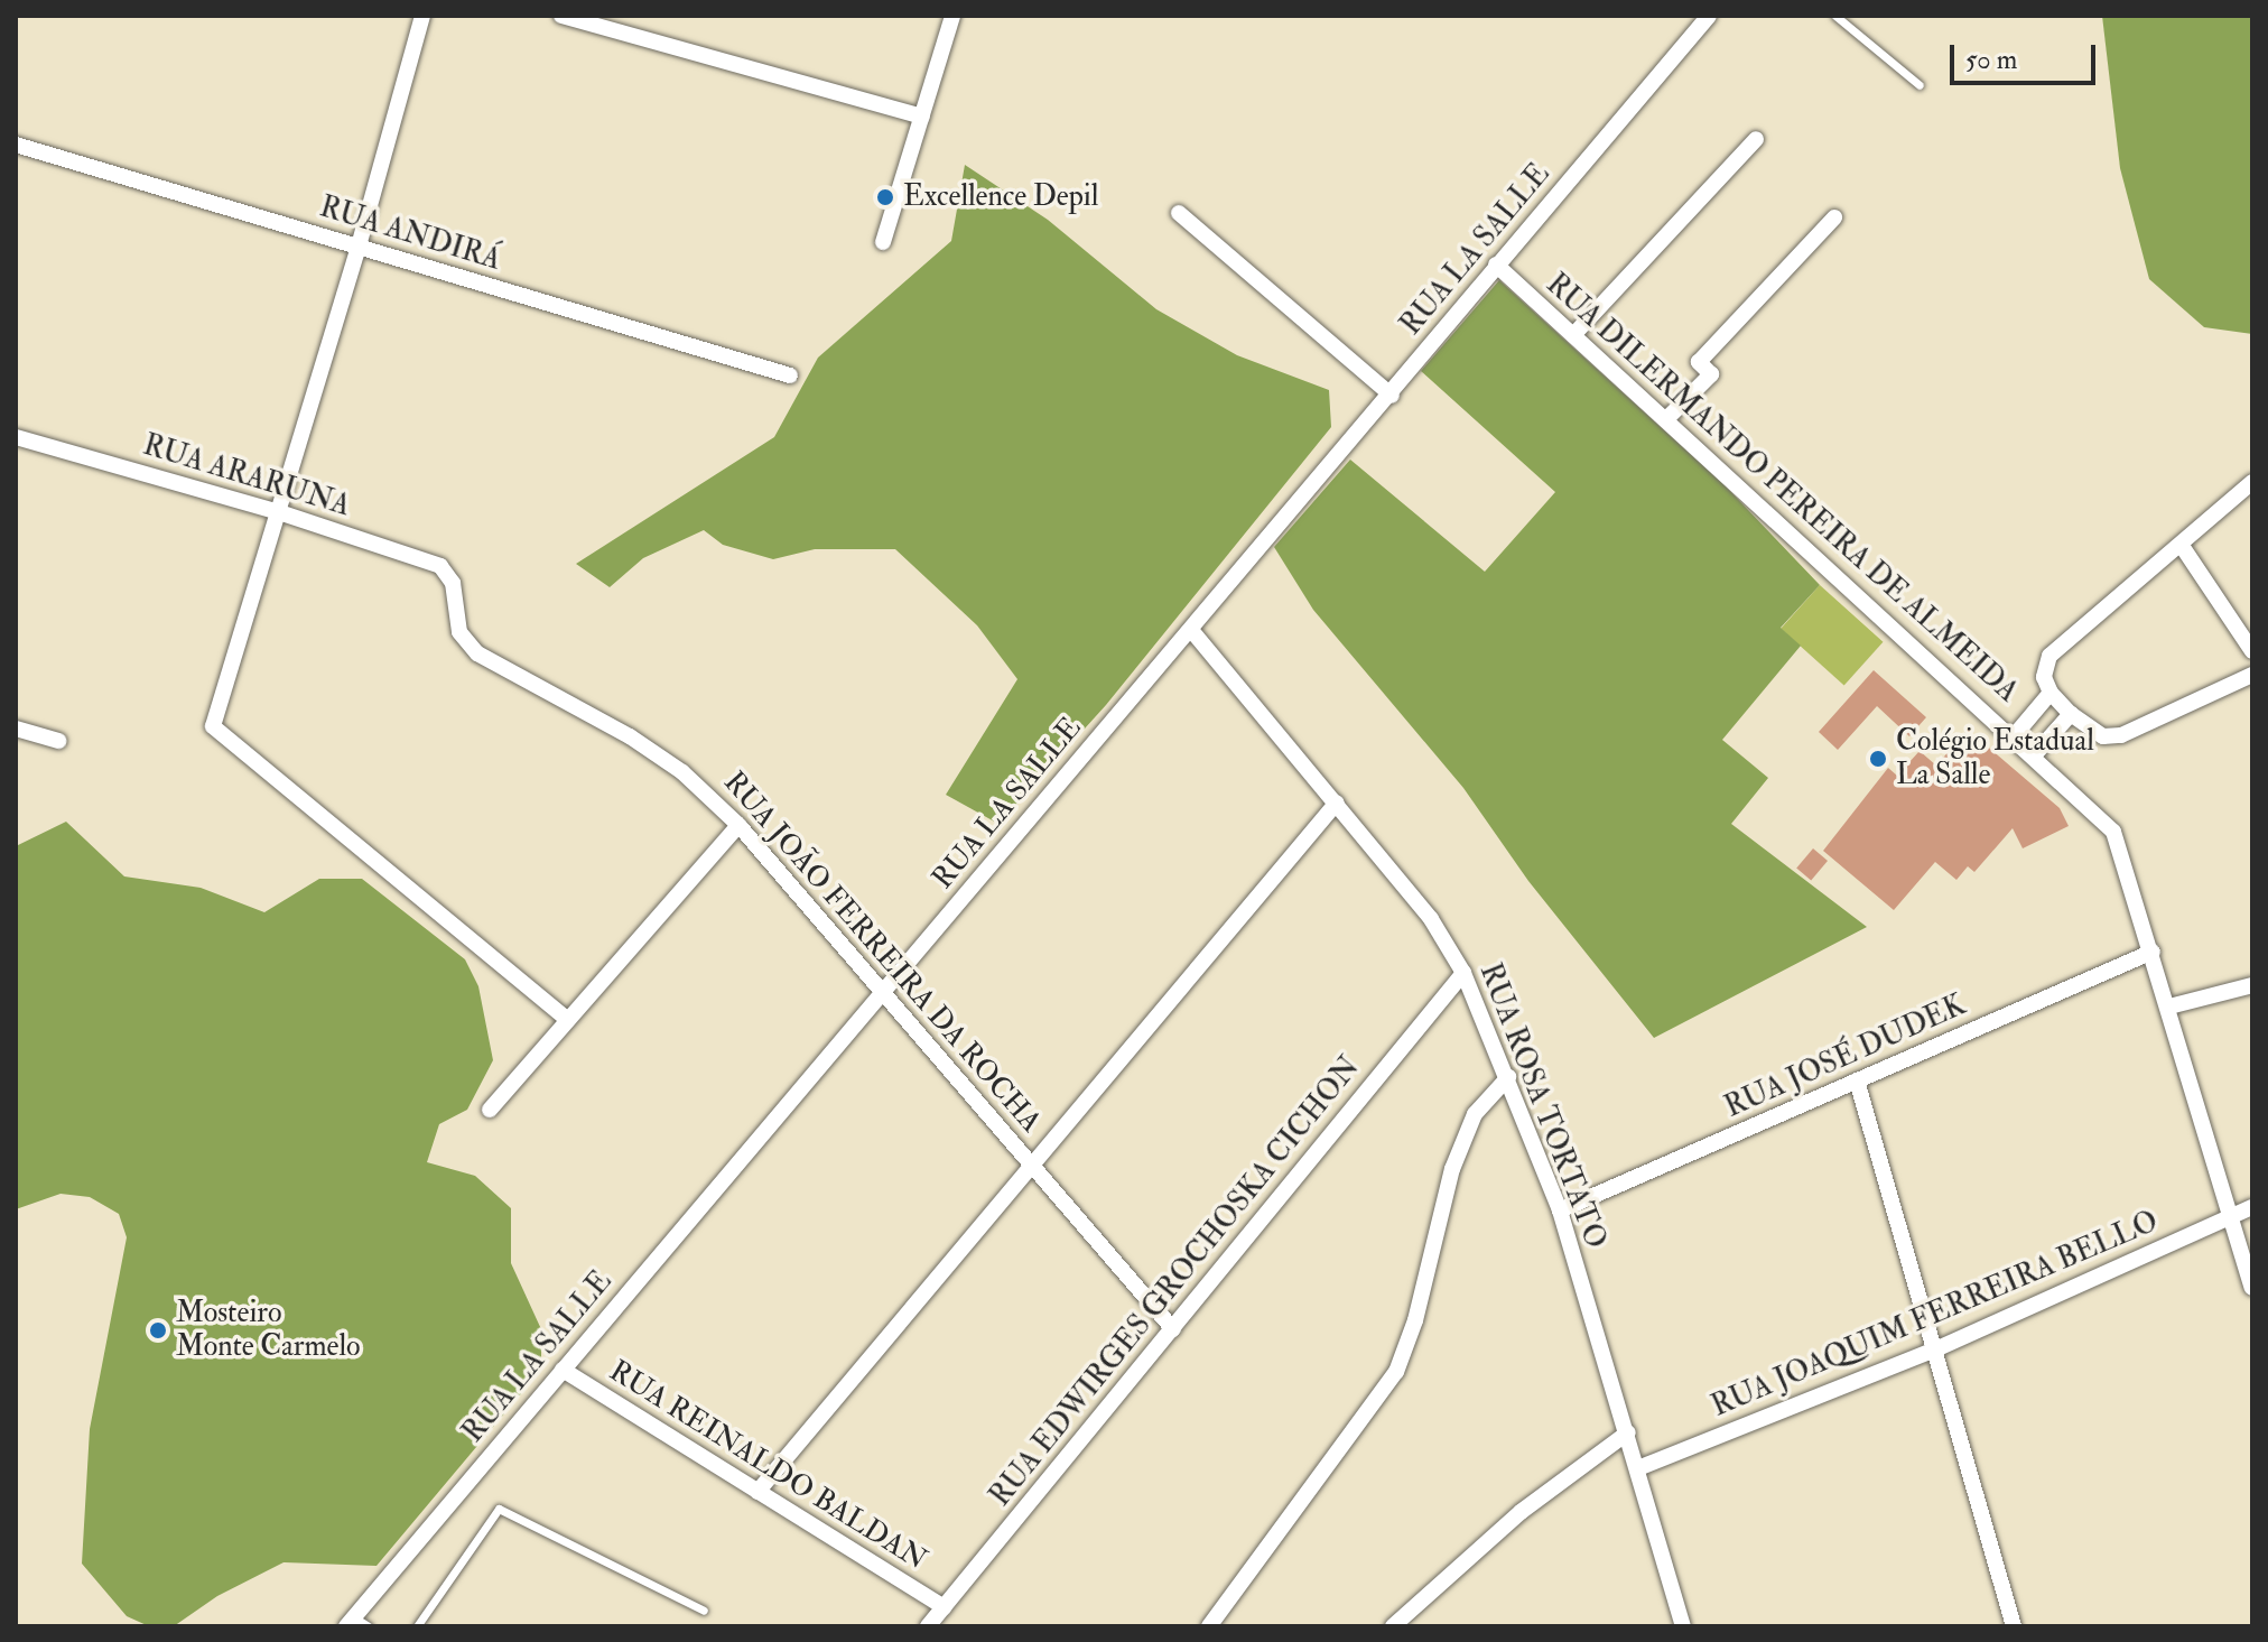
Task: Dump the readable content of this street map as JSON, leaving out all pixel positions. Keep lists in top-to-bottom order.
{
  "streets": {
    "street": [
      "RUA ANDIRÁ",
      "RUA LA SALLE",
      "RUA ARARUNA",
      "RUA DILERMANDO PEREIRA DE ALMEIDA",
      "RUA JOÃO FERREIRA DA ROCHA",
      "RUA JOSÉ DUDEK",
      "RUA ROSA TORTATO",
      "RUA EDWIRGES GROCHOSKA CICHON",
      "RUA JOAQUIM FERREIRA BELLO",
      "RUA REINALDO BALDAN"
    ]
  },
  "crossings": [
    ["RUA LA SALLE", "RUA DILERMANDO PEREIRA DE ALMEIDA"],
    ["RUA LA SALLE", "RUA JOÃO FERREIRA DA ROCHA"],
    ["RUA LA SALLE", "RUA ROSA TORTATO"],
    ["RUA LA SALLE", "RUA REINALDO BALDAN"],
    ["RUA ARARUNA", "RUA JOÃO FERREIRA DA ROCHA"],
    ["RUA DILERMANDO PEREIRA DE ALMEIDA", "RUA JOSÉ DUDEK"],
    ["RUA DILERMANDO PEREIRA DE ALMEIDA", "RUA JOAQUIM FERREIRA BELLO"],
    ["RUA JOÃO FERREIRA DA ROCHA", "RUA EDWIRGES GROCHOSKA CICHON"],
    ["RUA JOSÉ DUDEK", "RUA ROSA TORTATO"],
    ["RUA ROSA TORTATO", "RUA EDWIRGES GROCHOSKA CICHON"],
    ["RUA ROSA TORTATO", "RUA JOAQUIM FERREIRA BELLO"],
    ["RUA EDWIRGES GROCHOSKA CICHON", "RUA REINALDO BALDAN"]
  ],
  "places": ["Excellence Depil", "Colégio Estadual La Salle", "Mosteiro Monte Carmelo"],
  "scale_bar": "50 m"
}
